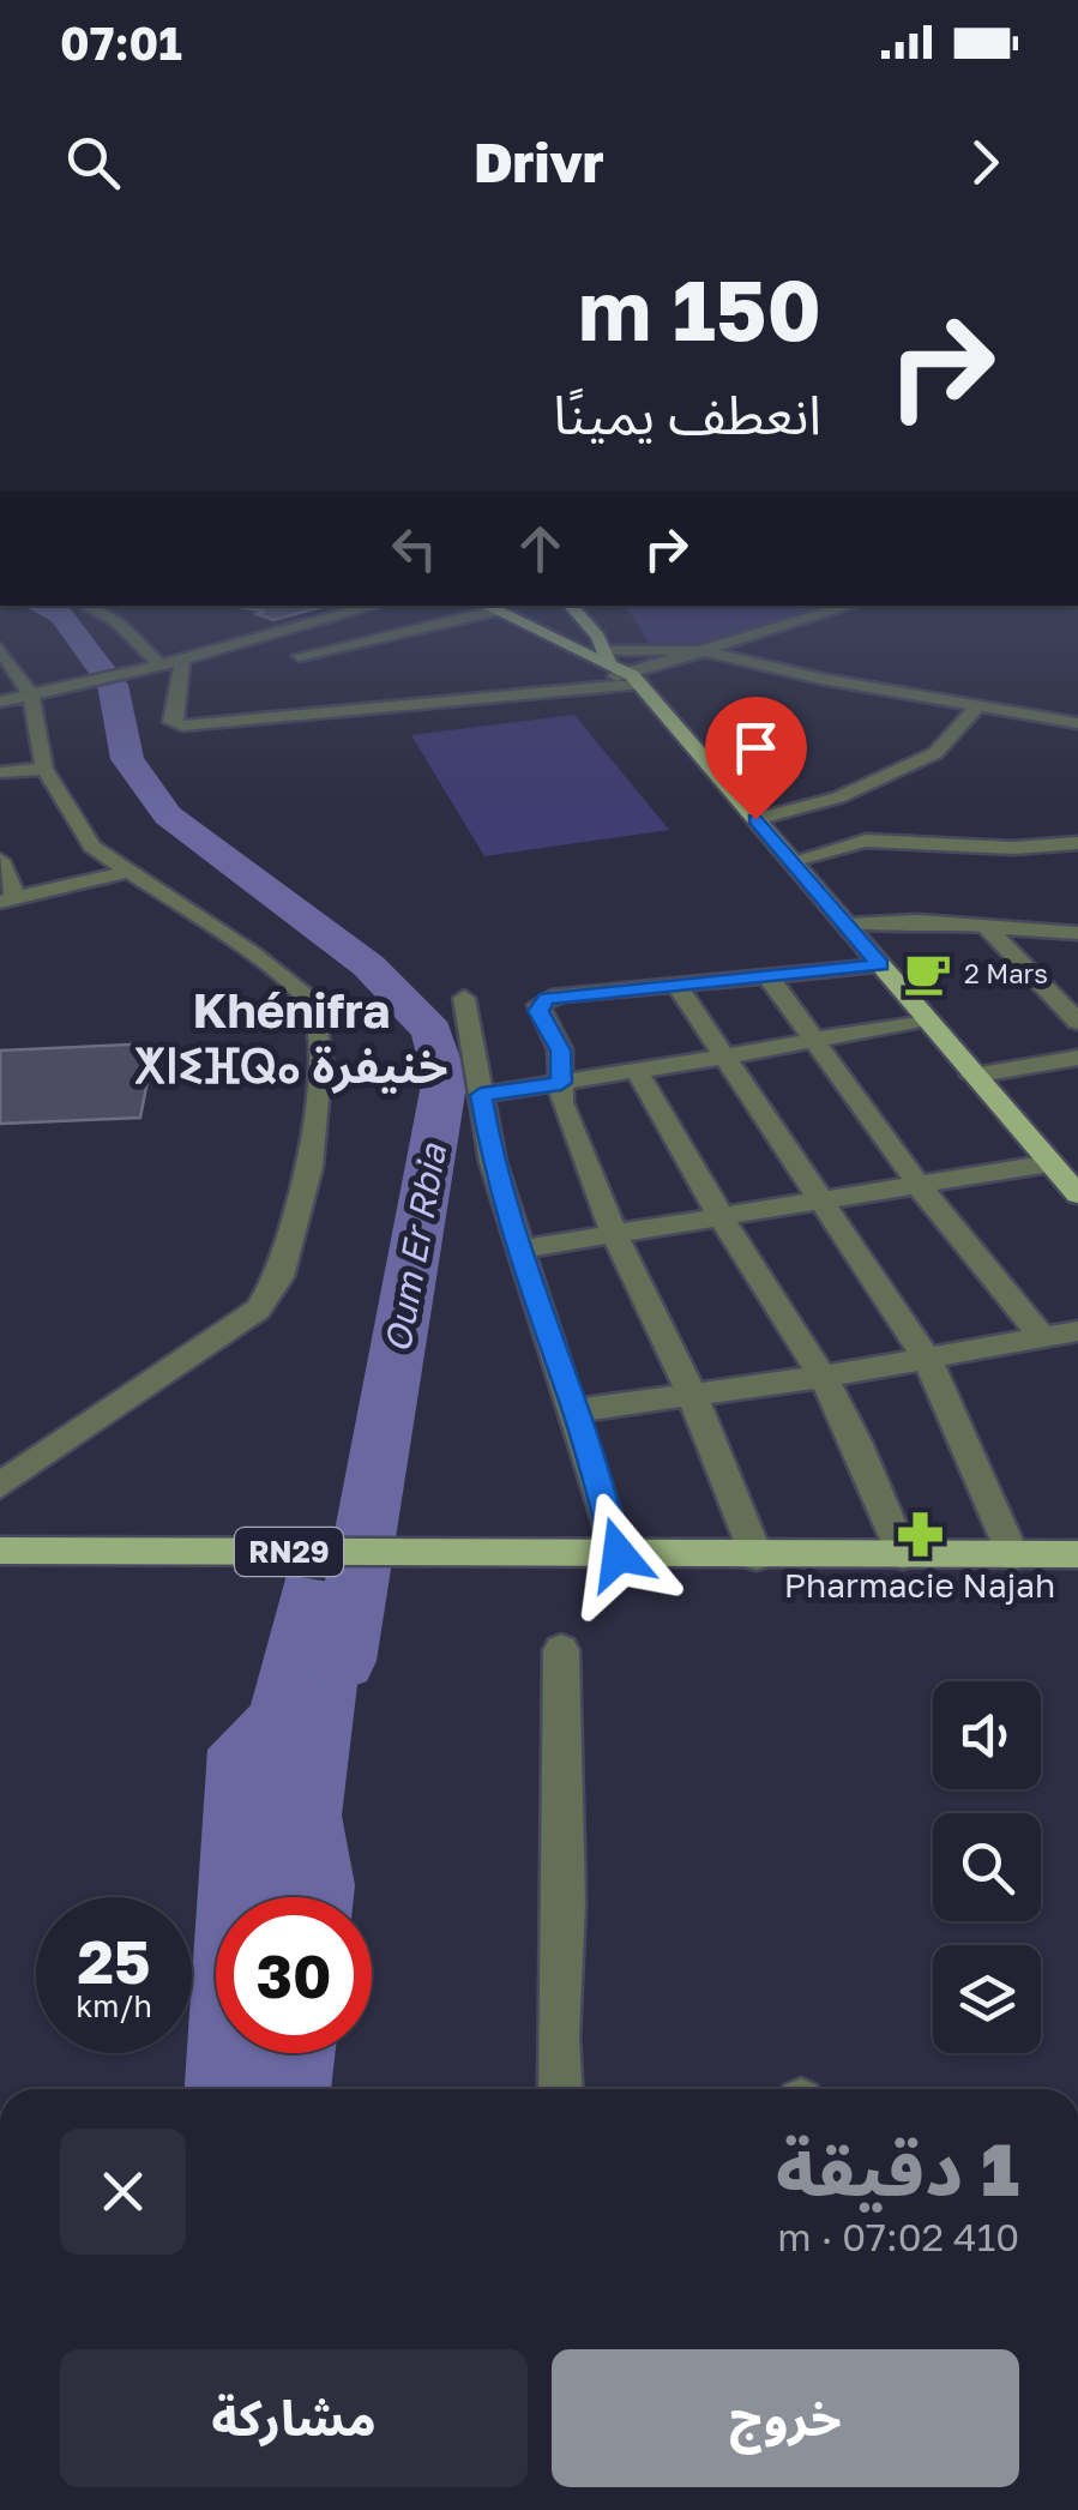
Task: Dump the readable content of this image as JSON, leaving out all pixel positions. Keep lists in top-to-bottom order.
{
  "streets": {
    "main road": ["RN29"]
  },
  "districts": ["Khénifra ⵅⵏⵉⴼⵕⴰ خنيفرة"],
  "water": ["Oum Er Rbia"],
  "places": {
    "cafe": ["2 Mars"],
    "pharmacy": ["Pharmacie Najah"]
  },
  "page": {
    "status": "07:01",
    "header": "Drivr",
    "turn": ["150 m", "انعطف يمينًا"],
    "speed": "25 km/h",
    "limit": "30",
    "heading": ["1 دقيقة", "410 m · 07:02"],
    "buttons": ["خروج", "مشاركة"]
  }
}
